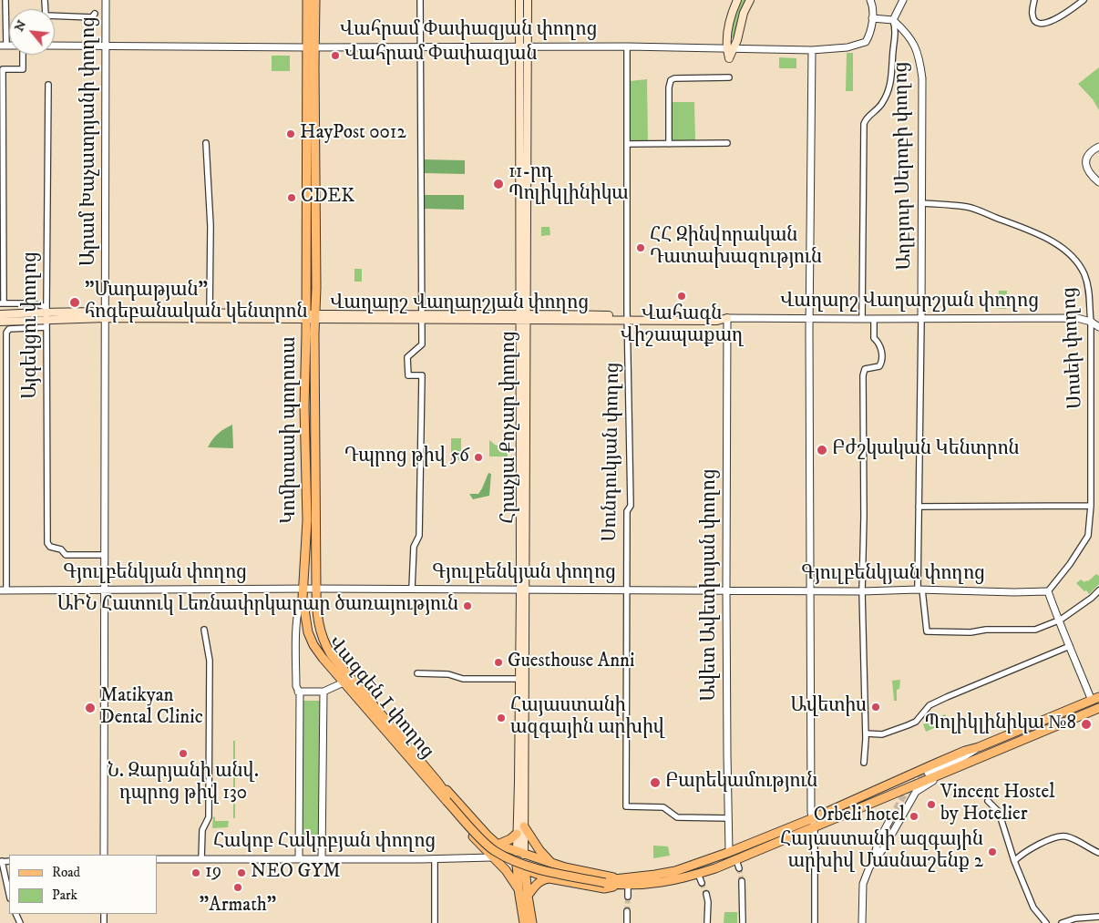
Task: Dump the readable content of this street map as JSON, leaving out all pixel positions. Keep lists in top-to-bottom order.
{
  "streets": {
    "main road": [
      "Վաղարշ Վաղարշյան փողոց",
      "Հրաչյա Քոչար փողոց",
      "Կոմիտասի պողոտա",
      "Վազգեն I փողոց"
    ],
    "street": [
      "Վահրամ Փափազյան փողոց",
      "Արամ Խաչատրյանի փողոց",
      "Աղբյուր Սերոբի փողոց",
      "Այգեկցու փողոց",
      "Սոսեի փողոց",
      "Սունդուկյան փողոց",
      "Գյուլբենկյան փողոց",
      "Ավետ Ավետիսյան փողոց",
      "Հակոբ Հակոբյան փողոց"
    ]
  },
  "crossings": [
    ["Վահրամ Փափազյան փողոց", "Արամ Խաչատրյանի փողոց"],
    ["Վահրամ Փափազյան փողոց", "Հրաչյա Քոչար փողոց"],
    ["Վահրամ Փափազյան փողոց", "Կոմիտասի պողոտա"],
    ["Վահրամ Փափազյան փողոց", "Սունդուկյան փողոց"],
    ["Արամ Խաչատրյանի փողոց", "Վաղարշ Վաղարշյան փողոց"],
    ["Արամ Խաչատրյանի փողոց", "Այգեկցու փողոց"],
    ["Արամ Խաչատրյանի փողոց", "Գյուլբենկյան փողոց"],
    ["Աղբյուր Սերոբի փողոց", "Վաղարշ Վաղարշյան փողոց"],
    ["Աղբյուր Սերոբի փողոց", "Սոսեի փողոց"],
    ["Աղբյուր Սերոբի փողոց", "Գյուլբենկյան փողոց"],
    ["Վաղարշ Վաղարշյան փողոց", "Այգեկցու փողոց"],
    ["Վաղարշ Վաղարշյան փողոց", "Սոսեի փողոց"],
    ["Վաղարշ Վաղարշյան փողոց", "Հրաչյա Քոչար փողոց"],
    ["Վաղարշ Վաղարշյան փողոց", "Կոմիտասի պողոտա"],
    ["Վաղարշ Վաղարշյան փողոց", "Սունդուկյան փողոց"],
    ["Վաղարշ Վաղարշյան փողոց", "Ավետ Ավետիսյան փողոց"],
    ["Սոսեի փողոց", "Գյուլբենկյան փողոց"],
    ["Հրաչյա Քոչար փողոց", "Գյուլբենկյան փողոց"],
    ["Հրաչյա Քոչար փողոց", "Վազգեն I փողոց"],
    ["Կոմիտասի պողոտա", "Գյուլբենկյան փողոց"],
    ["Կոմիտասի պողոտա", "Վազգեն I փողոց"],
    ["Կոմիտասի պողոտա", "Հակոբ Հակոբյան փողոց"],
    ["Սունդուկյան փողոց", "Գյուլբենկյան փողոց"],
    ["Սունդուկյան փողոց", "Ավետ Ավետիսյան փողոց"],
    ["Գյուլբենկյան փողոց", "Ավետ Ավետիսյան փողոց"],
    ["Գյուլբենկյան փողոց", "Վազգեն I փողոց"],
    ["Վազգեն I փողոց", "Հակոբ Հակոբյան փողոց"]
  ],
  "places": [
    "Վահրամ Փափազյան",
    "HayPost 0012",
    "11-րդ Պոլիկլինիկա",
    "CDEK",
    "ՀՀ Զինվորական Դատախազություն",
    "Վահագն Վիշապաքաղ",
    "\"Մադաթյան\" հոգեբանական կենտրոն",
    "Բժշկական Կենտրոն",
    "Դպրոց թիվ 56",
    "ԱԻՆ Հատուկ Լեռնափրկարար ծառայություն",
    "Guesthouse Anni",
    "Ավետիս",
    "Matikyan Dental Clinic",
    "Հայաստանի ազգային արխիվ",
    "Պոլիկլինիկա №8",
    "Ն. Զարյանի անվ. դպրոց թիվ 130",
    "Բարեկամություն",
    "Vincent Hostel by Hotelier",
    "Orbeli hotel",
    "Հայաստանի ազգային արխիվ Մասնաշենք 2",
    "19",
    "NEO GYM",
    "\"Armath\""
  ],
  "legend": ["Road", "Park"],
  "north": "top left"
}
